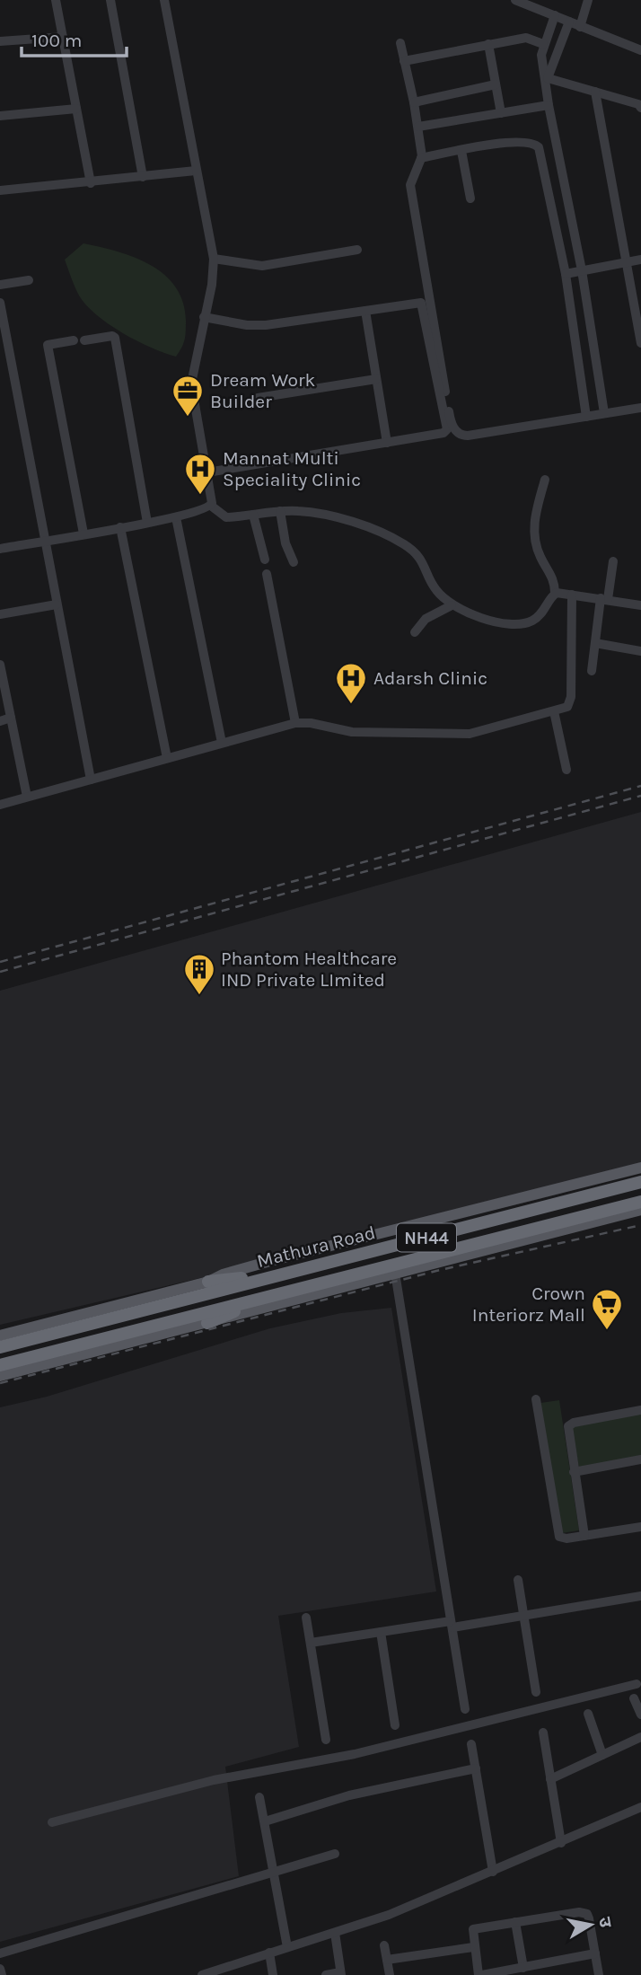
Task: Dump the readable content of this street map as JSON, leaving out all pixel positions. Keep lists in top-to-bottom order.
{
  "streets": {
    "highway": ["NH44", "Mathura Road"]
  },
  "places": {
    "office": ["Dream Work Builder"],
    "hospital": ["Mannat Multi Speciality Clinic", "Adarsh Clinic"],
    "building": ["Phantom Healthcare IND Private LImited"],
    "supermarket": ["Crown Interiorz Mall"]
  },
  "scale_bar": "100 m",
  "north": "right"
}
